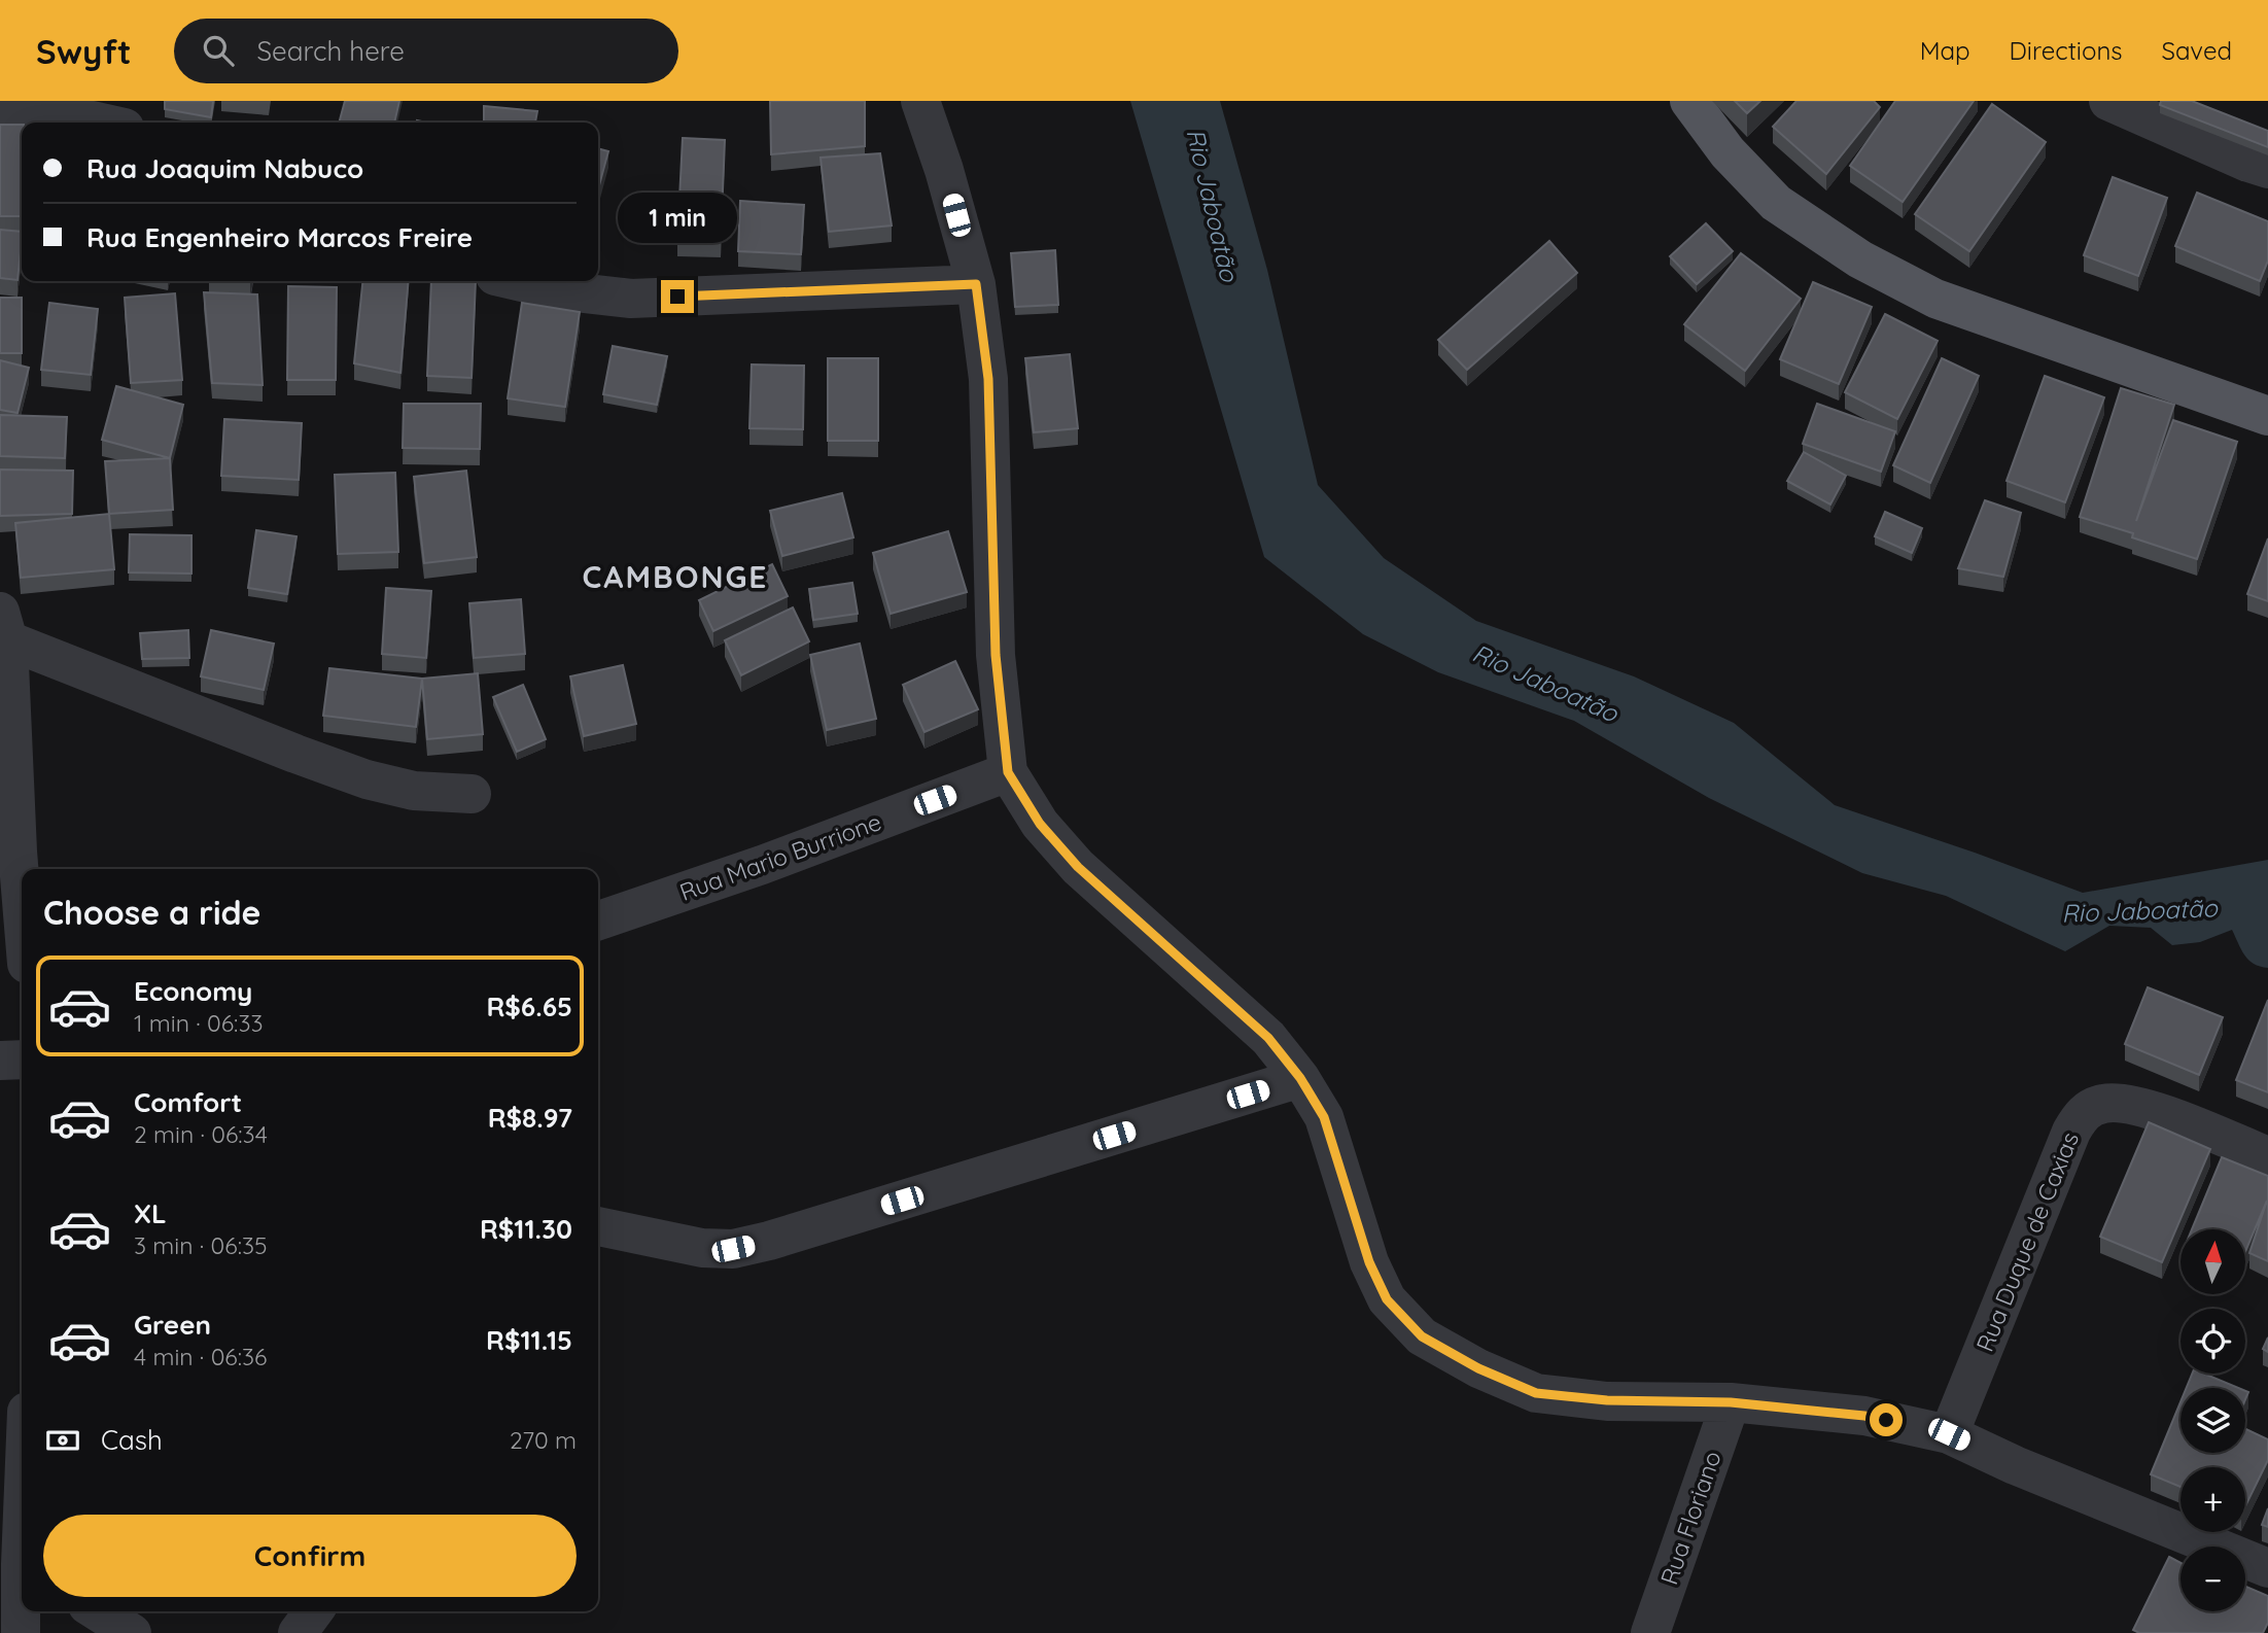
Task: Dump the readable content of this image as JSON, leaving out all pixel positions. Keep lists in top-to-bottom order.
{
  "streets": {
    "street": ["Rua Mario Burrione", "Rua Duque de Caxias", "Rua Floriano"]
  },
  "districts": ["CAMBONGE"],
  "water": ["Rio Jaboatão"],
  "north": "top",
  "page": {
    "header": "Swyft",
    "search": "Search here",
    "nav": ["Map", "Directions", "Saved"],
    "banner": ["Rua Joaquim Nabuco", "Rua Engenheiro Marcos Freire"],
    "bubble": "1 min",
    "heading": "Choose a ride",
    "list": [
      {
        "name": "Economy",
        "note": "1 min · 06:33",
        "value": "R$6.65"
      },
      {
        "name": "Comfort",
        "note": "2 min · 06:34",
        "value": "R$8.97"
      },
      {
        "name": "XL",
        "note": "3 min · 06:35",
        "value": "R$11.30"
      },
      {
        "name": "Green",
        "note": "4 min · 06:36",
        "value": "R$11.15"
      }
    ],
    "map_buttons": ["+", "−"],
    "pay": ["Cash", "270 m"],
    "buttons": "Confirm"
  }
}
